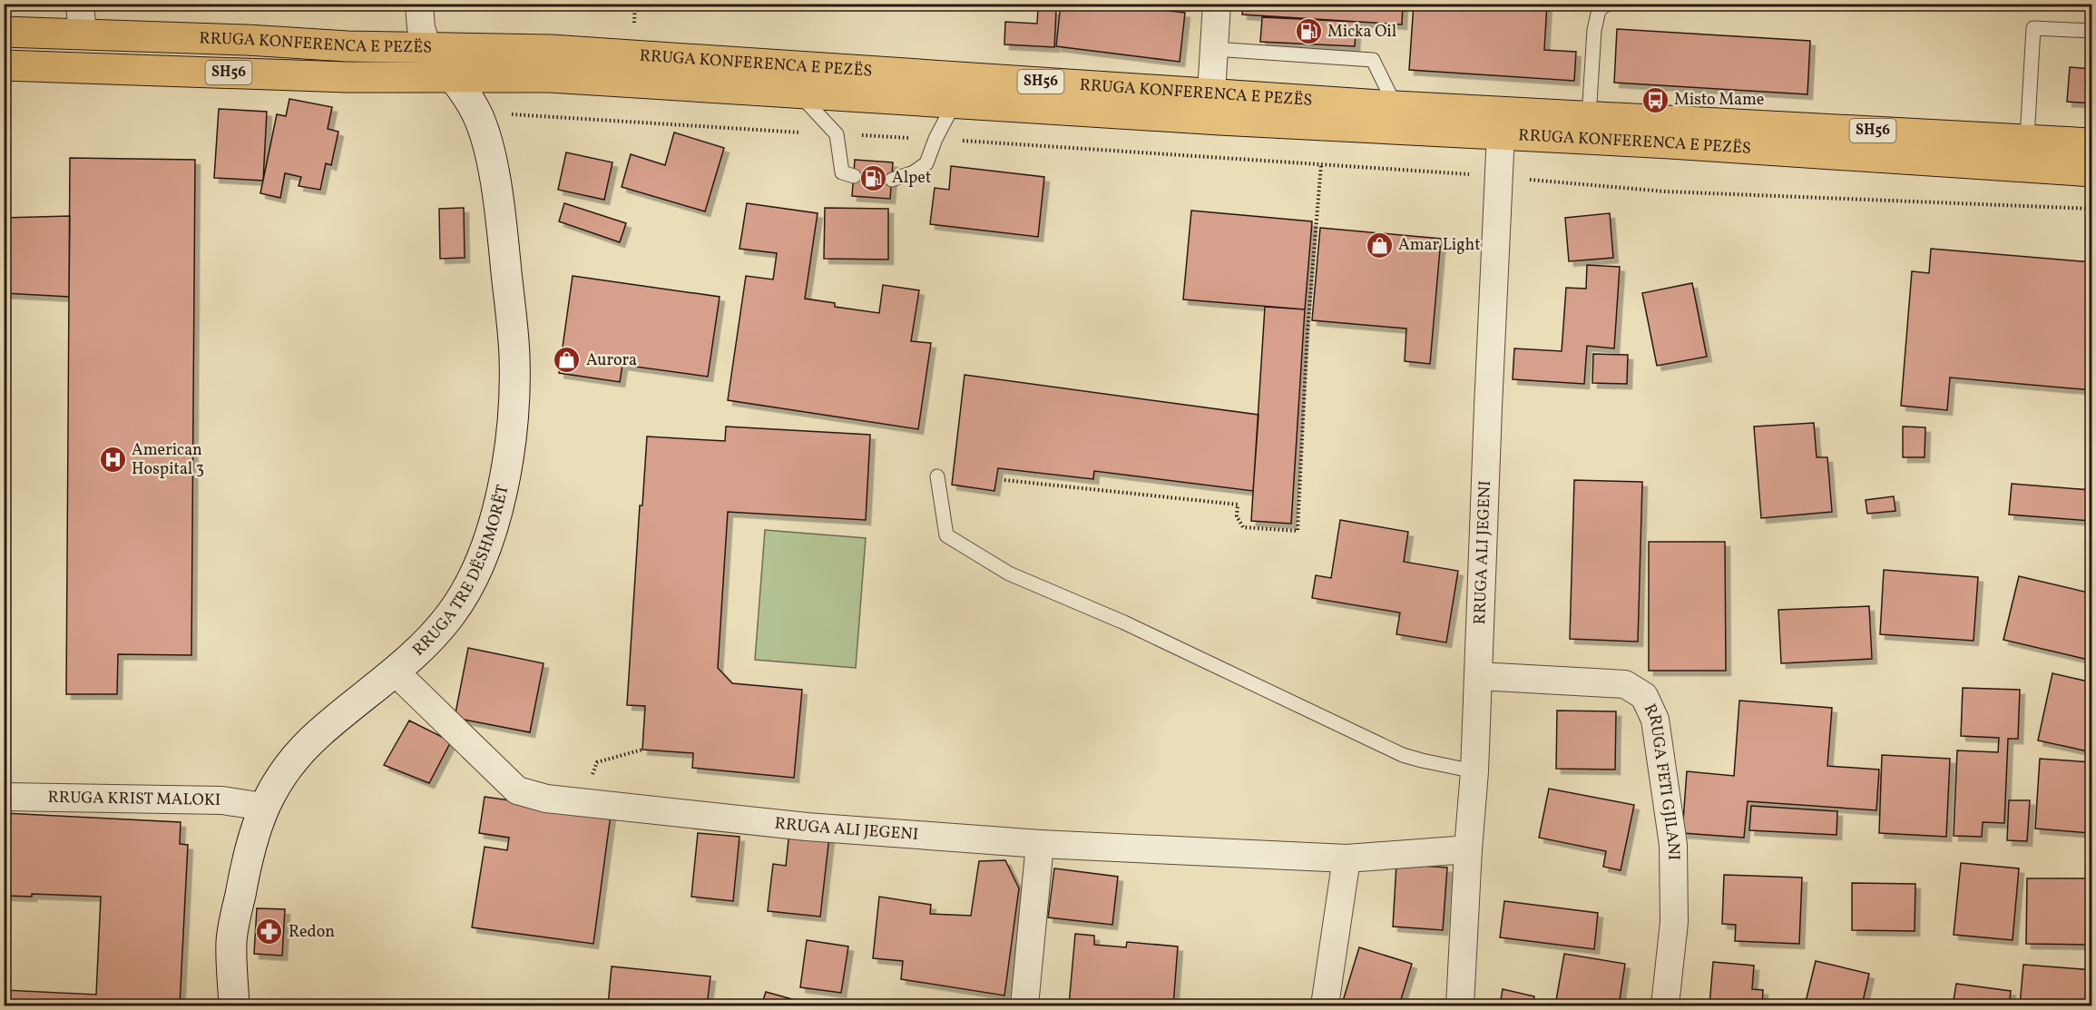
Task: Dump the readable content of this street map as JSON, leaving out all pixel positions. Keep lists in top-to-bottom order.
{
  "streets": {
    "main road": ["RRUGA KONFERENCA E PEZËS", "SH56", "RRUGA TRE DËSHMORËT"],
    "street": ["RRUGA ALI JEGENI", "RRUGA FETI GJILANI", "RRUGA KRIST MALOKI"]
  },
  "crossings": [
    ["RRUGA KONFERENCA E PEZËS", "RRUGA ALI JEGENI"],
    ["RRUGA KONFERENCA E PEZËS", "RRUGA TRE DËSHMORËT"],
    ["RRUGA ALI JEGENI", "RRUGA TRE DËSHMORËT"],
    ["RRUGA ALI JEGENI", "RRUGA FETI GJILANI"],
    ["RRUGA TRE DËSHMORËT", "RRUGA KRIST MALOKI"]
  ],
  "places": {
    "fuel station": ["Micka Oil", "Alpet"],
    "bus stop": ["Misto Mame"],
    "shop": ["Amar Light", "Aurora"],
    "hospital": ["American Hospital 3"],
    "pharmacy": ["Redon"]
  }
}
